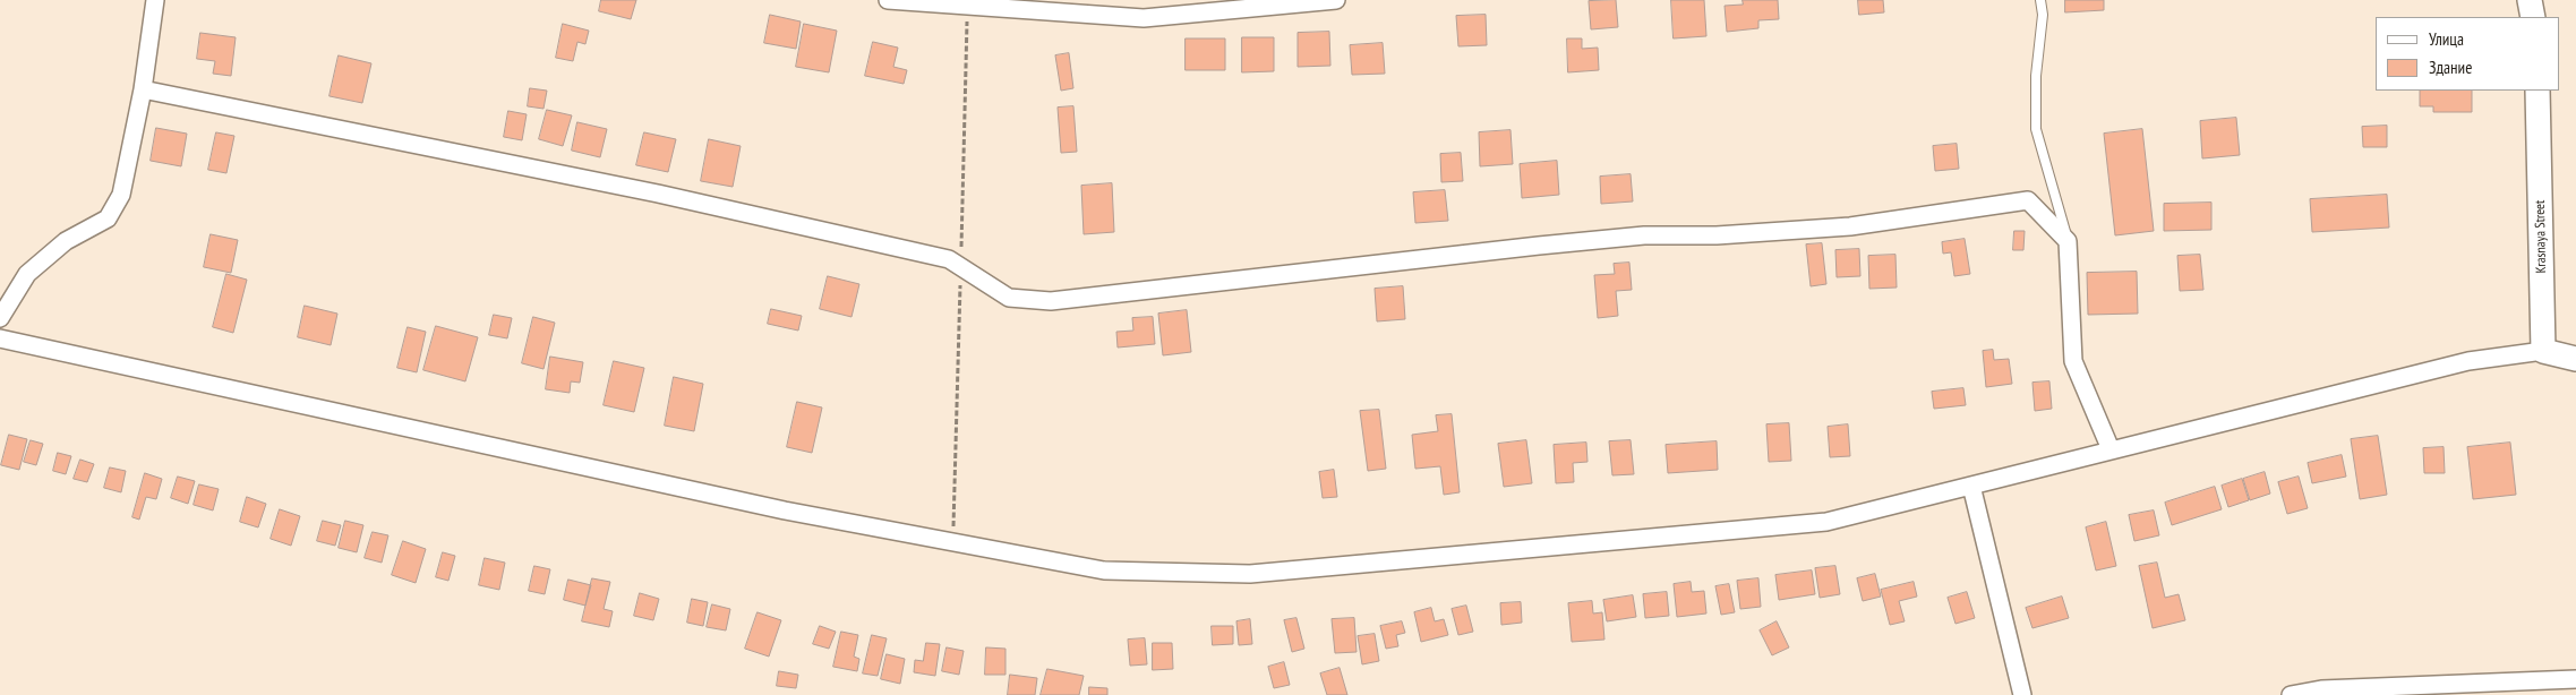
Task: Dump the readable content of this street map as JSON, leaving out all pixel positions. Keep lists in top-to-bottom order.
{
  "streets": {
    "main road": ["Krasnaya Street"]
  },
  "legend": ["Улица", "Здание"]
}
